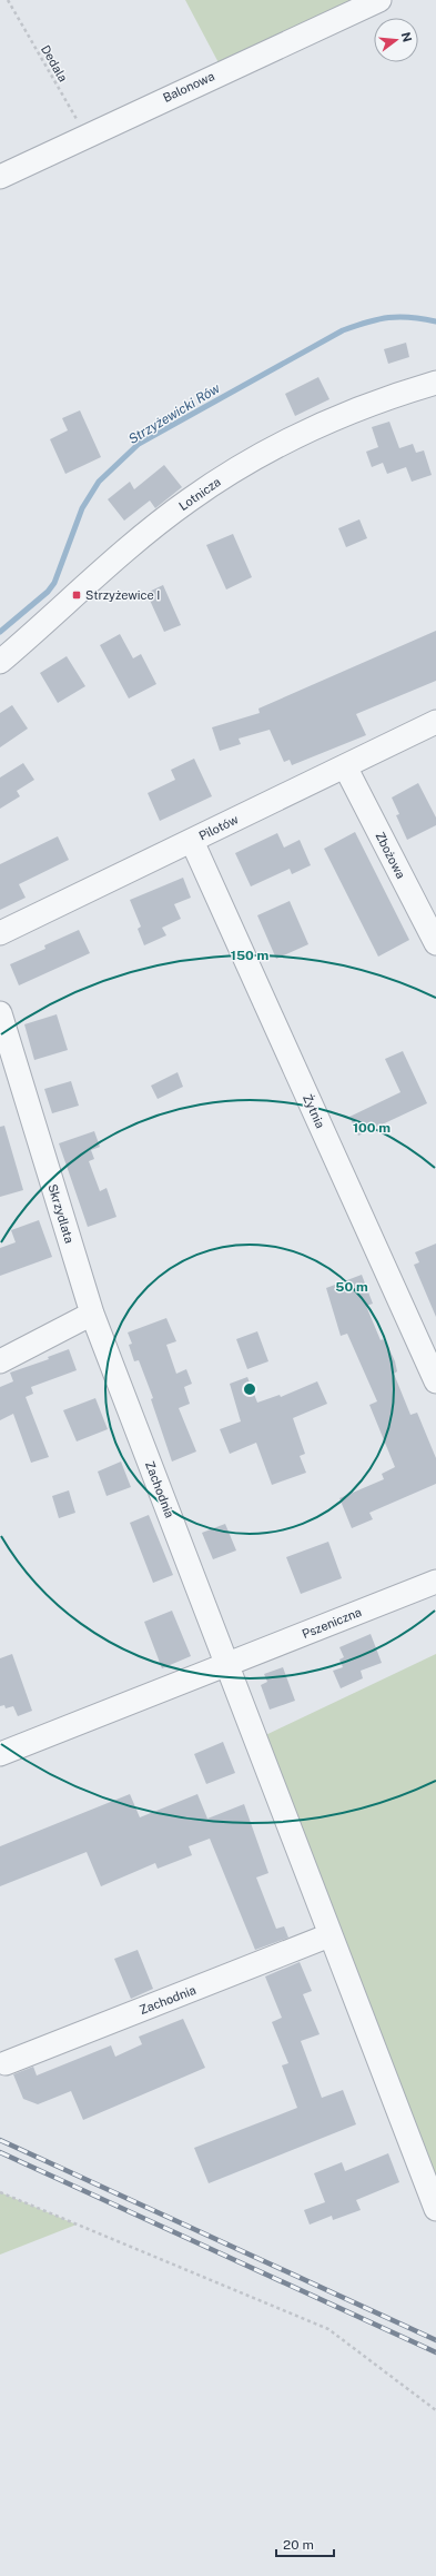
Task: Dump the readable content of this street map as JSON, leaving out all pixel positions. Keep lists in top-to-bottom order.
{
  "streets": {
    "street": [
      "Balonowa",
      "Lotnicza",
      "Pilotów",
      "Zbożowa",
      "Żytnia",
      "Skrzydlata",
      "Zachodnia",
      "Pszeniczna"
    ],
    "path": ["Dedala"]
  },
  "crossings": [
    ["Dedala", "Balonowa"],
    ["Pilotów", "Zbożowa"],
    ["Pilotów", "Żytnia"],
    ["Skrzydlata", "Zachodnia"],
    ["Zachodnia", "Pszeniczna"]
  ],
  "water": ["Strzyżewicki Rów"],
  "places": {
    "transit": ["Strzyżewice I"]
  },
  "scale_bar": "20 m",
  "north": "right",
  "rings": ["150 m", "100 m", "50 m"]
}
